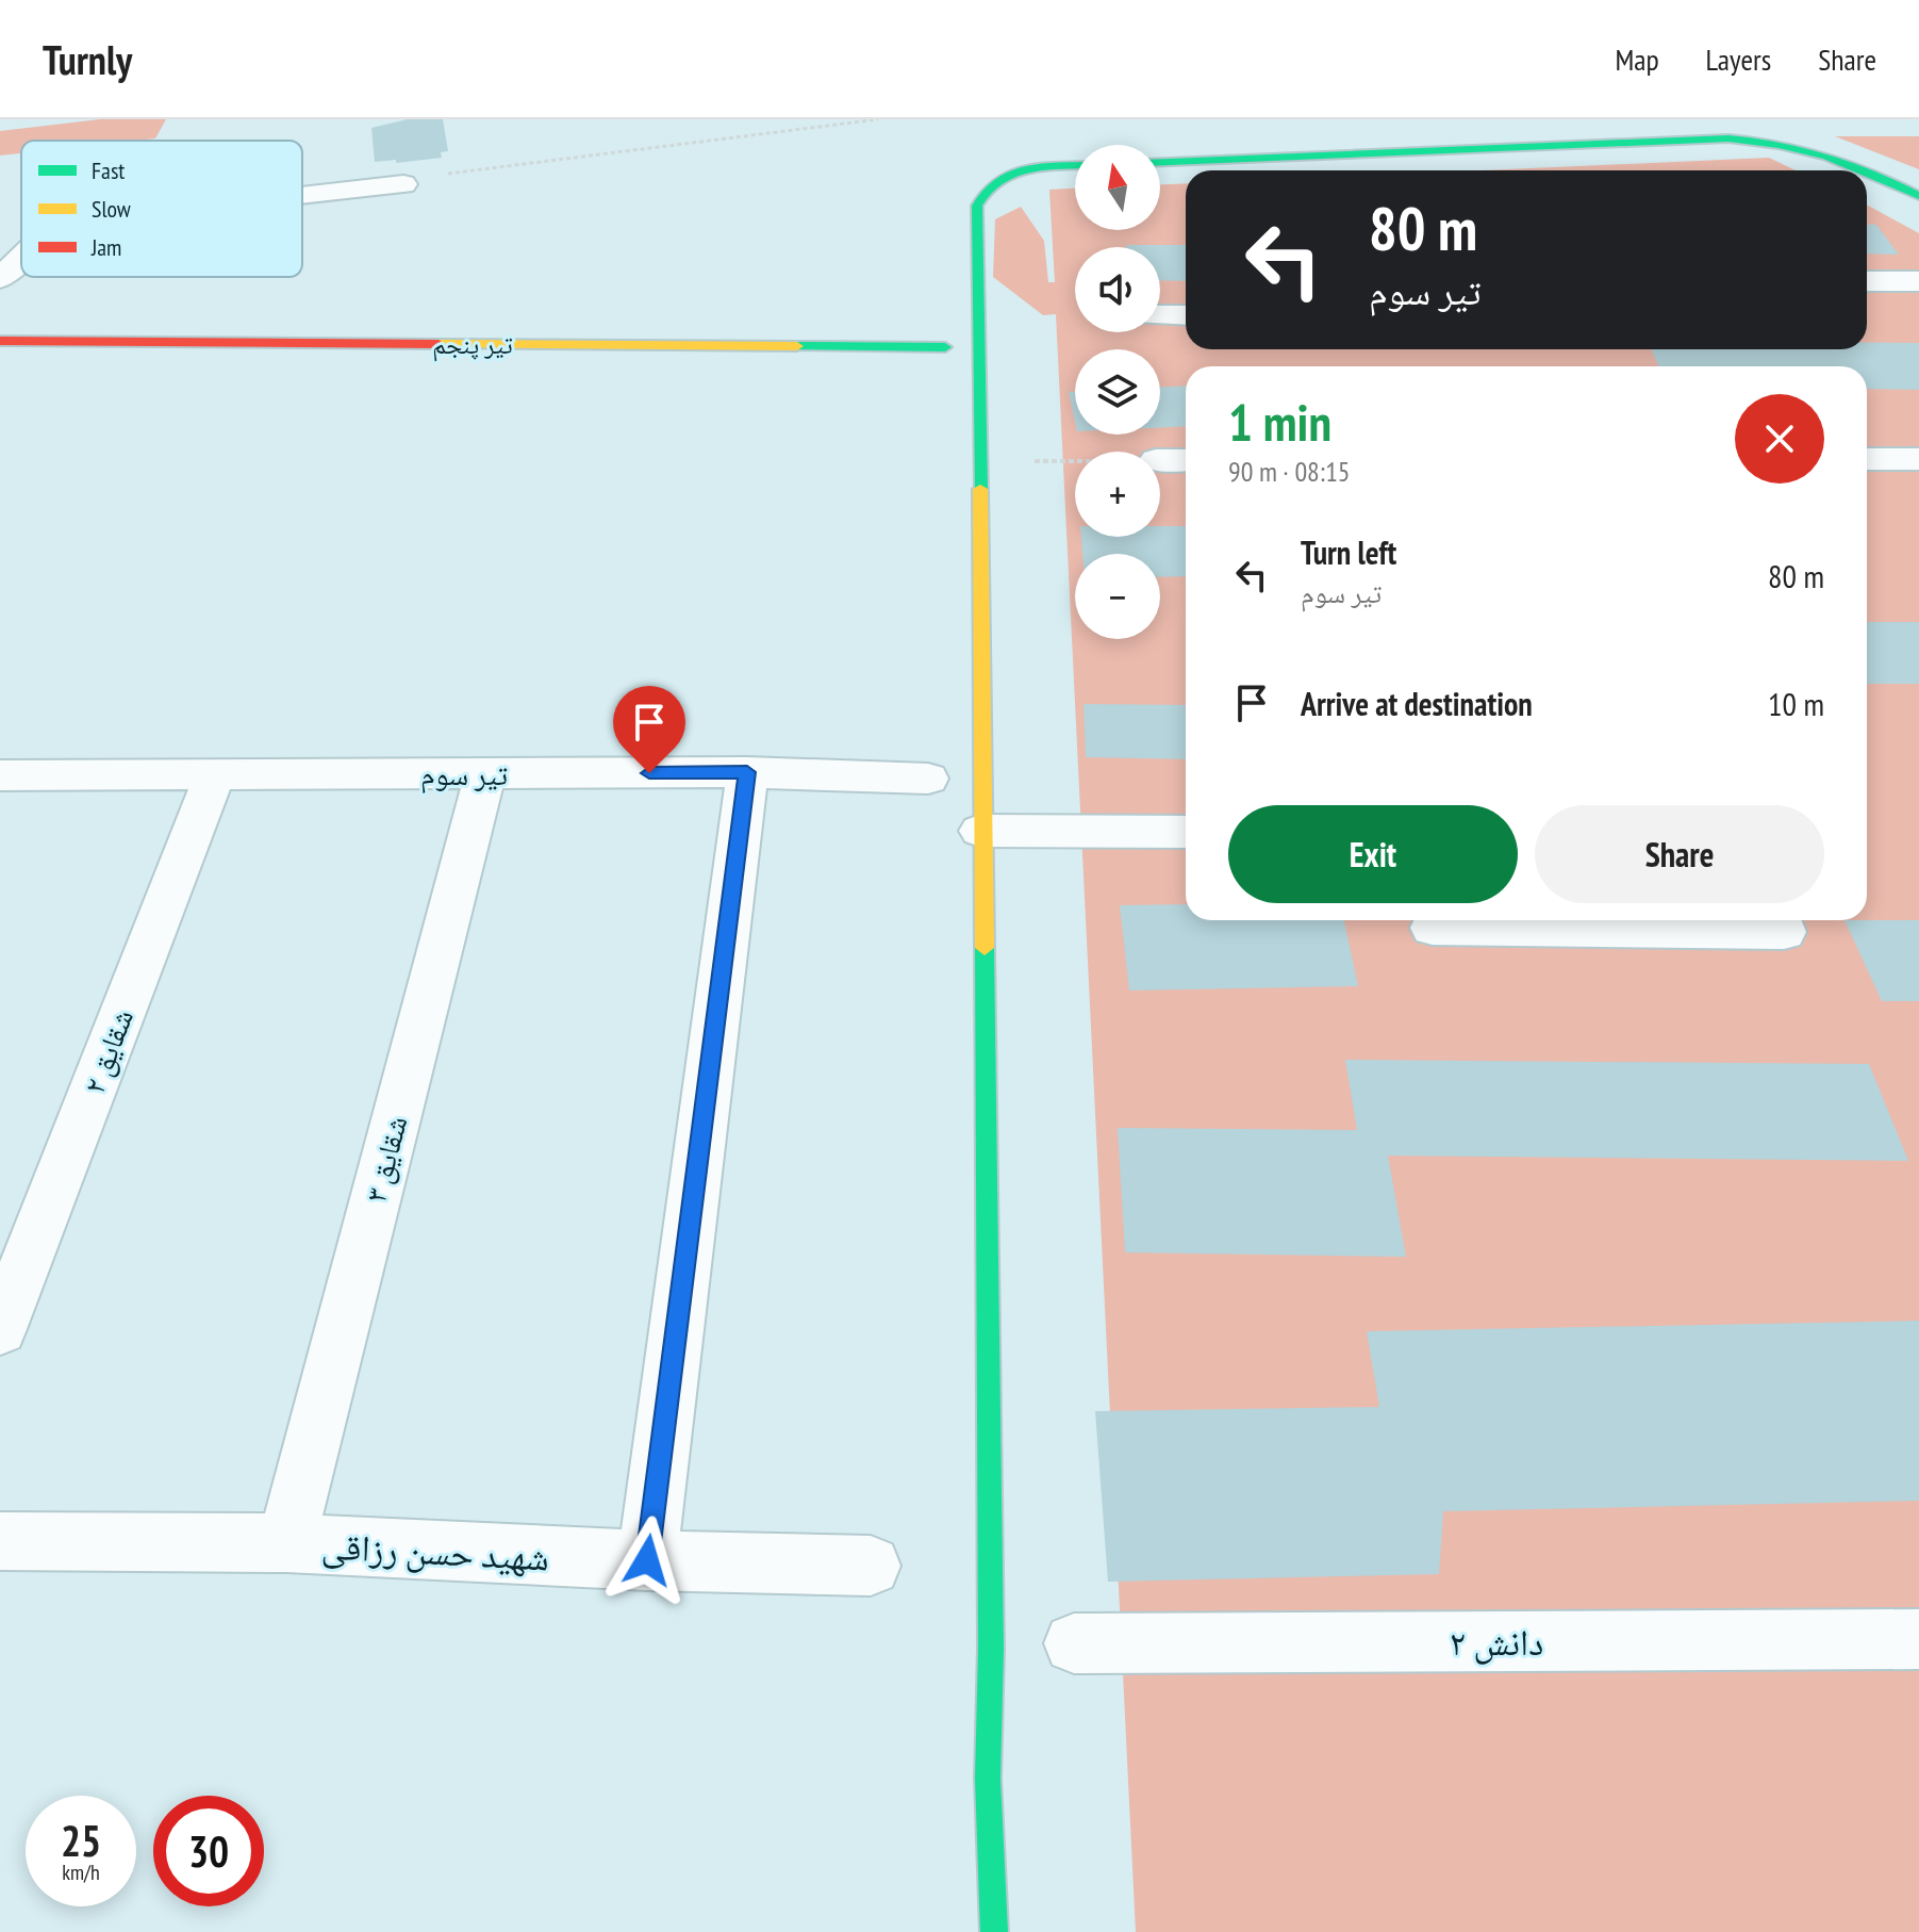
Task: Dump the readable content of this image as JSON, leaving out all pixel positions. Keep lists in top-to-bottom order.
{
  "streets": {
    "street": [
      "تیر پنجم",
      "تیر سوم",
      "شقایق ۲",
      "شقایق ۳",
      "شهید حسن رزاقی",
      "دانش ۲"
    ]
  },
  "crossings": [
    ["تیر سوم", "شقایق ۲"],
    ["تیر سوم", "شقایق ۳"],
    ["شقایق ۳", "شهید حسن رزاقی"]
  ],
  "legend": ["Fast", "Slow", "Jam"],
  "north": "top",
  "page": {
    "header": "Turnly",
    "nav": ["Map", "Layers", "Share"],
    "map_buttons": ["+", "−"],
    "turn": ["80 m", "تیر سوم"],
    "heading": ["1 min", "90 m · 08:15"],
    "list": [
      {
        "name": "Turn left",
        "note": "تیر سوم",
        "value": "80 m"
      },
      {
        "name": "Arrive at destination",
        "value": "10 m"
      }
    ],
    "buttons": ["Exit", "Share"],
    "speed": "25 km/h",
    "limit": "30"
  }
}
